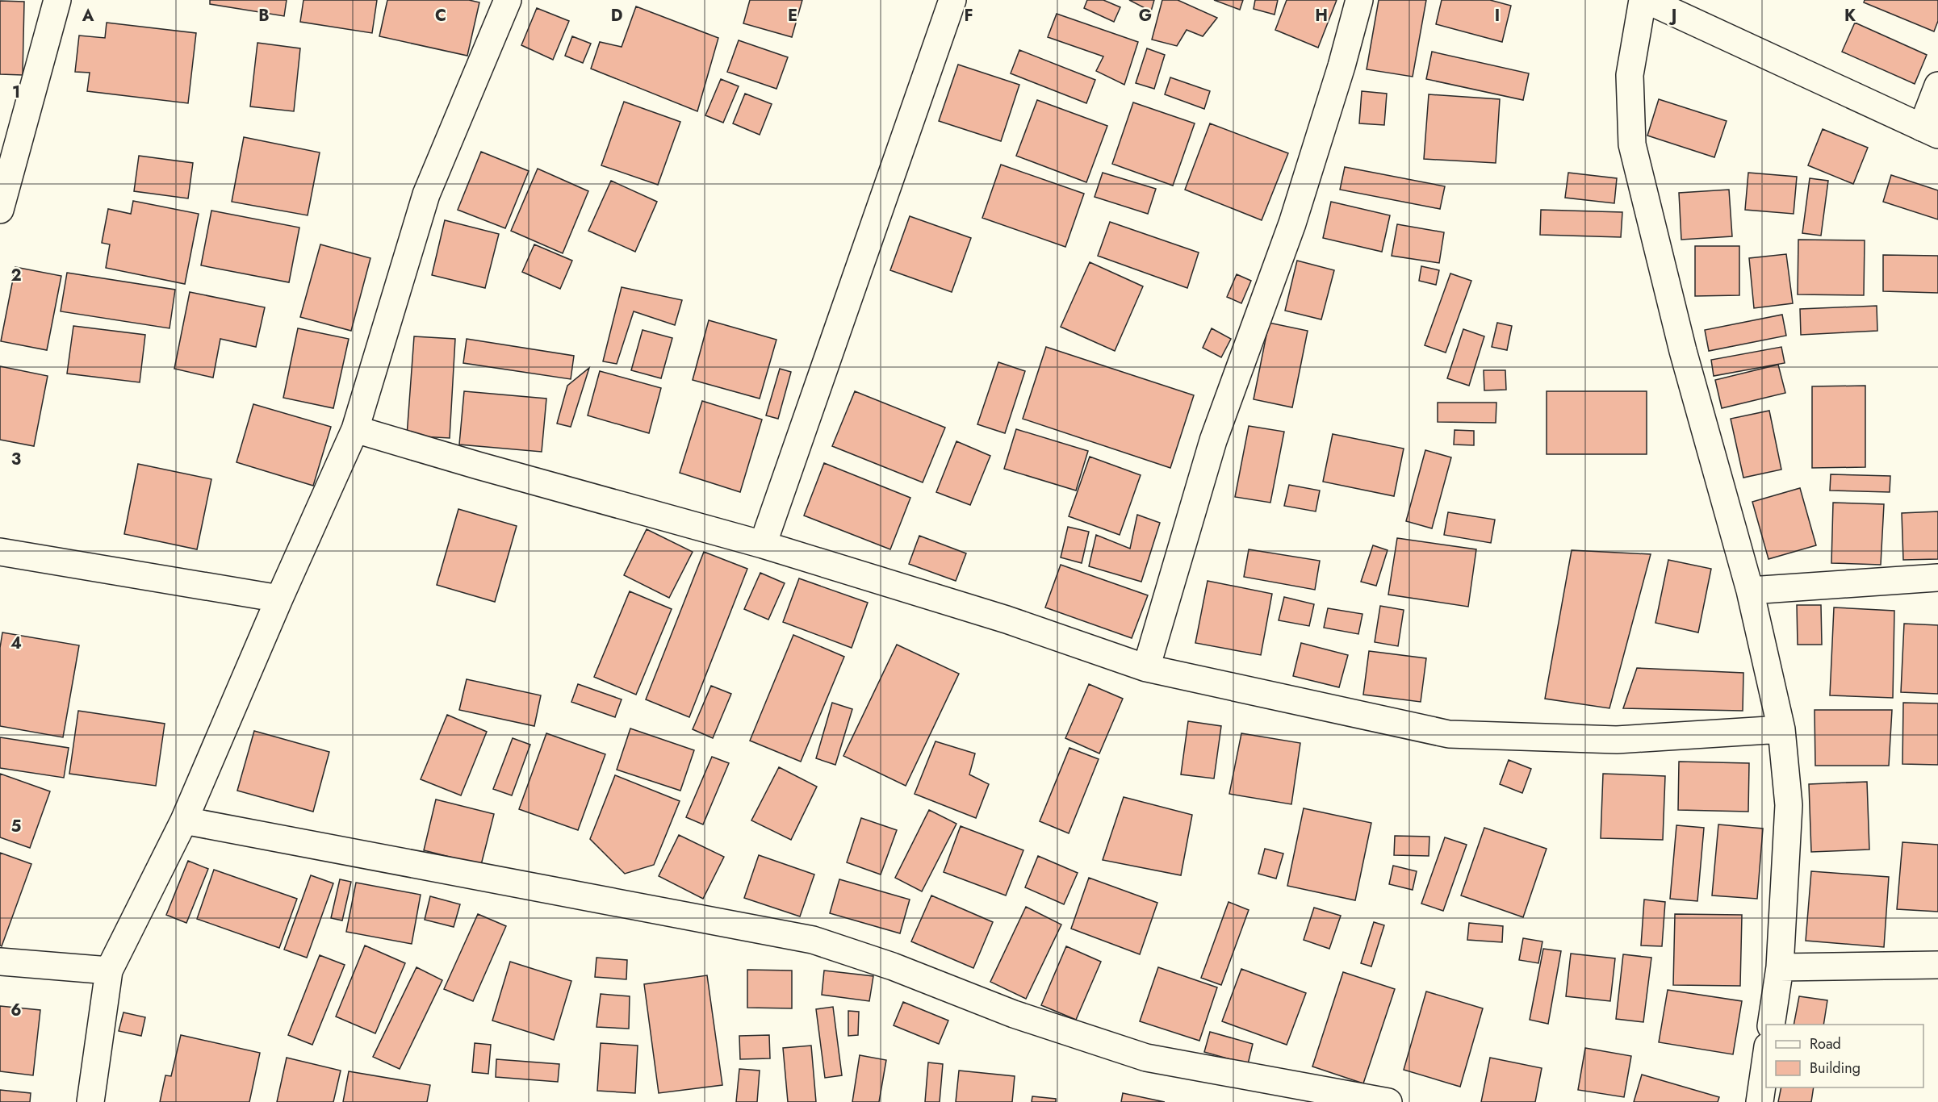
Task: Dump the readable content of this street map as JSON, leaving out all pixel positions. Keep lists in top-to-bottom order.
{
  "legend": ["Road", "Building"],
  "grid": {
    "columns": [
      "A",
      "B",
      "C",
      "D",
      "E",
      "F",
      "G",
      "H",
      "I",
      "J",
      "K"
    ],
    "rows": [
      "1",
      "2",
      "3",
      "4",
      "5",
      "6"
    ]
  }
}
